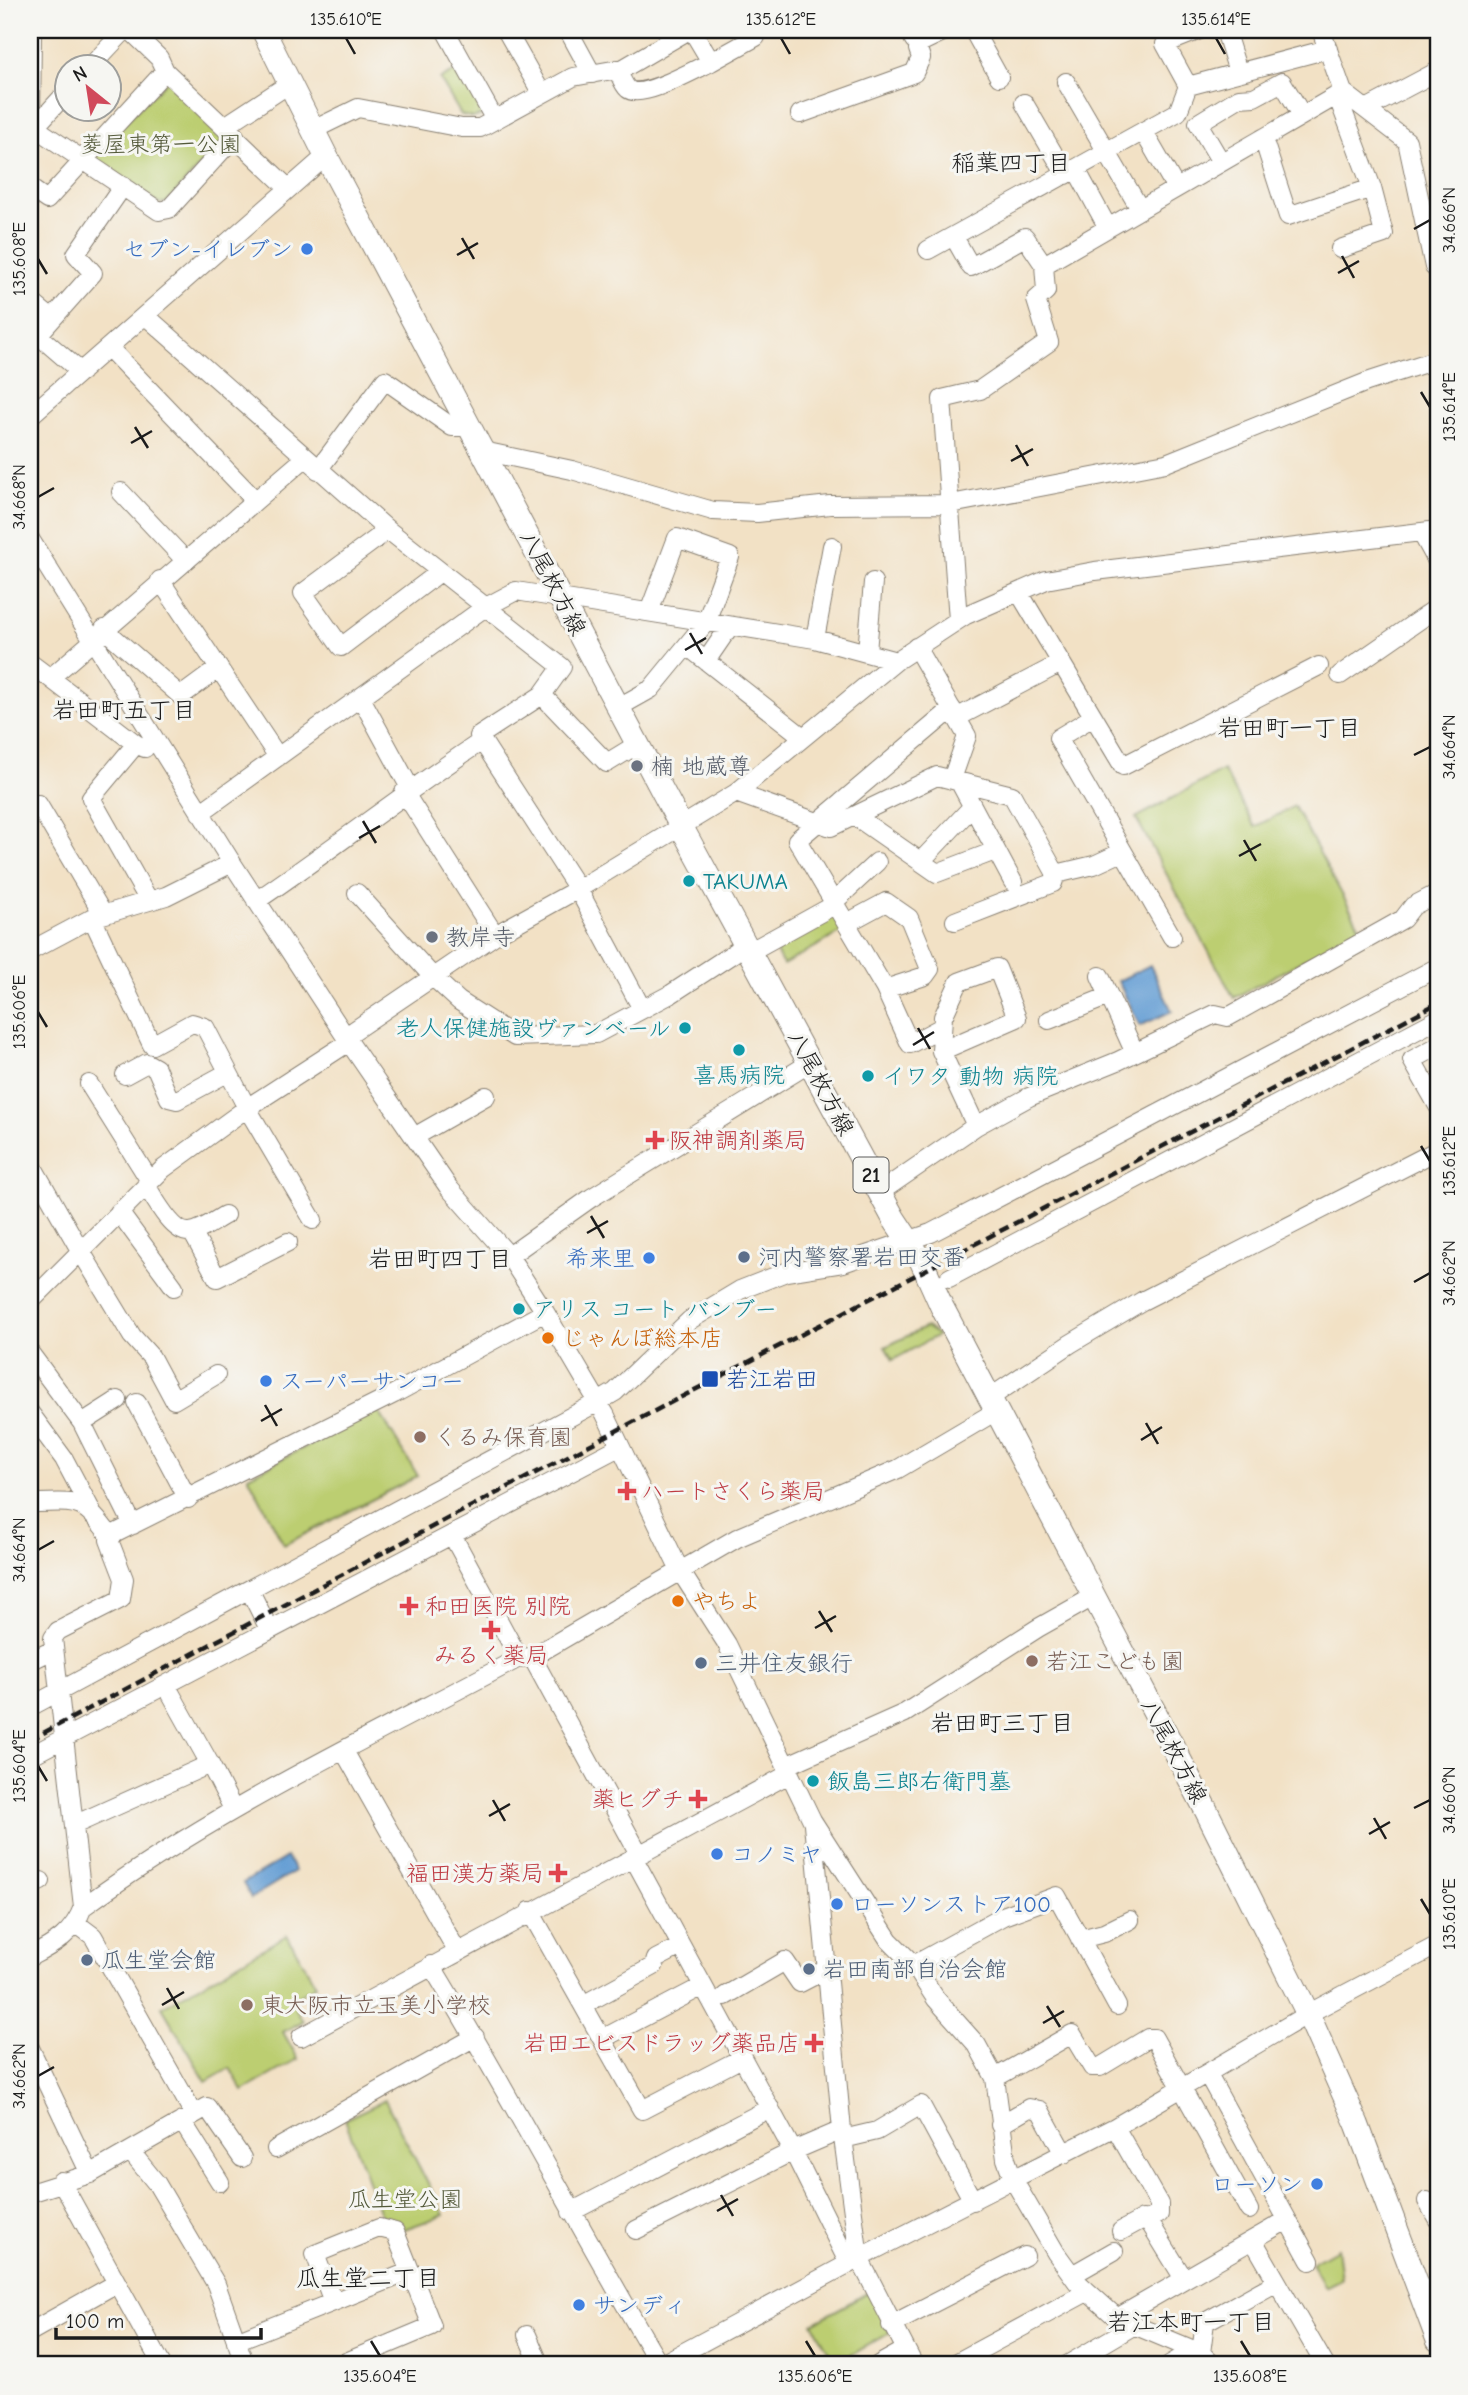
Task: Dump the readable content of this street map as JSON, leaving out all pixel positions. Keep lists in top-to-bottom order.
{
  "streets": {
    "main road": ["八尾枚方線", "21"]
  },
  "districts": [
    "稲葉四丁目",
    "岩田町五丁目",
    "岩田町一丁目",
    "岩田町四丁目",
    "岩田町三丁目",
    "瓜生堂二丁目",
    "若江本町一丁目"
  ],
  "parks": ["菱屋東第一公園", "瓜生堂公園"],
  "places": {
    "other": [
      "セブン-イレブン",
      "楠 地蔵尊",
      "TAKUMA",
      "教岸寺",
      "老人保健施設ヴァンベール",
      "喜馬病院",
      "イワタ 動物 病院",
      "河内警察署岩田交番",
      "希来里",
      "アリス コート バンブー",
      "じゃんぼ総本店",
      "スーパーサンコー",
      "くるみ保育園",
      "やちよ",
      "若江こども園",
      "三井住友銀行",
      "飯島三郎右衛門墓",
      "コノミヤ",
      "ローソンストア100",
      "瓜生堂会館",
      "岩田南部自治会館",
      "東大阪市立玉美小学校",
      "ローソン",
      "サンディ"
    ],
    "health": [
      "阪神調剤薬局",
      "ハートさくら薬局",
      "和田医院 別院",
      "みるく薬局",
      "薬ヒグチ",
      "福田漢方薬局",
      "岩田エビスドラッグ薬品店"
    ],
    "transit": ["若江岩田"]
  },
  "scale_bar": "100 m",
  "north": "top left",
  "coordinates": [
    "135.610°E",
    "135.612°E",
    "135.614°E",
    "34.666°N",
    "135.608°E",
    "34.668°N",
    "34.664°N",
    "135.606°E",
    "34.662°N",
    "135.604°E",
    "34.660°N"
  ]
}
